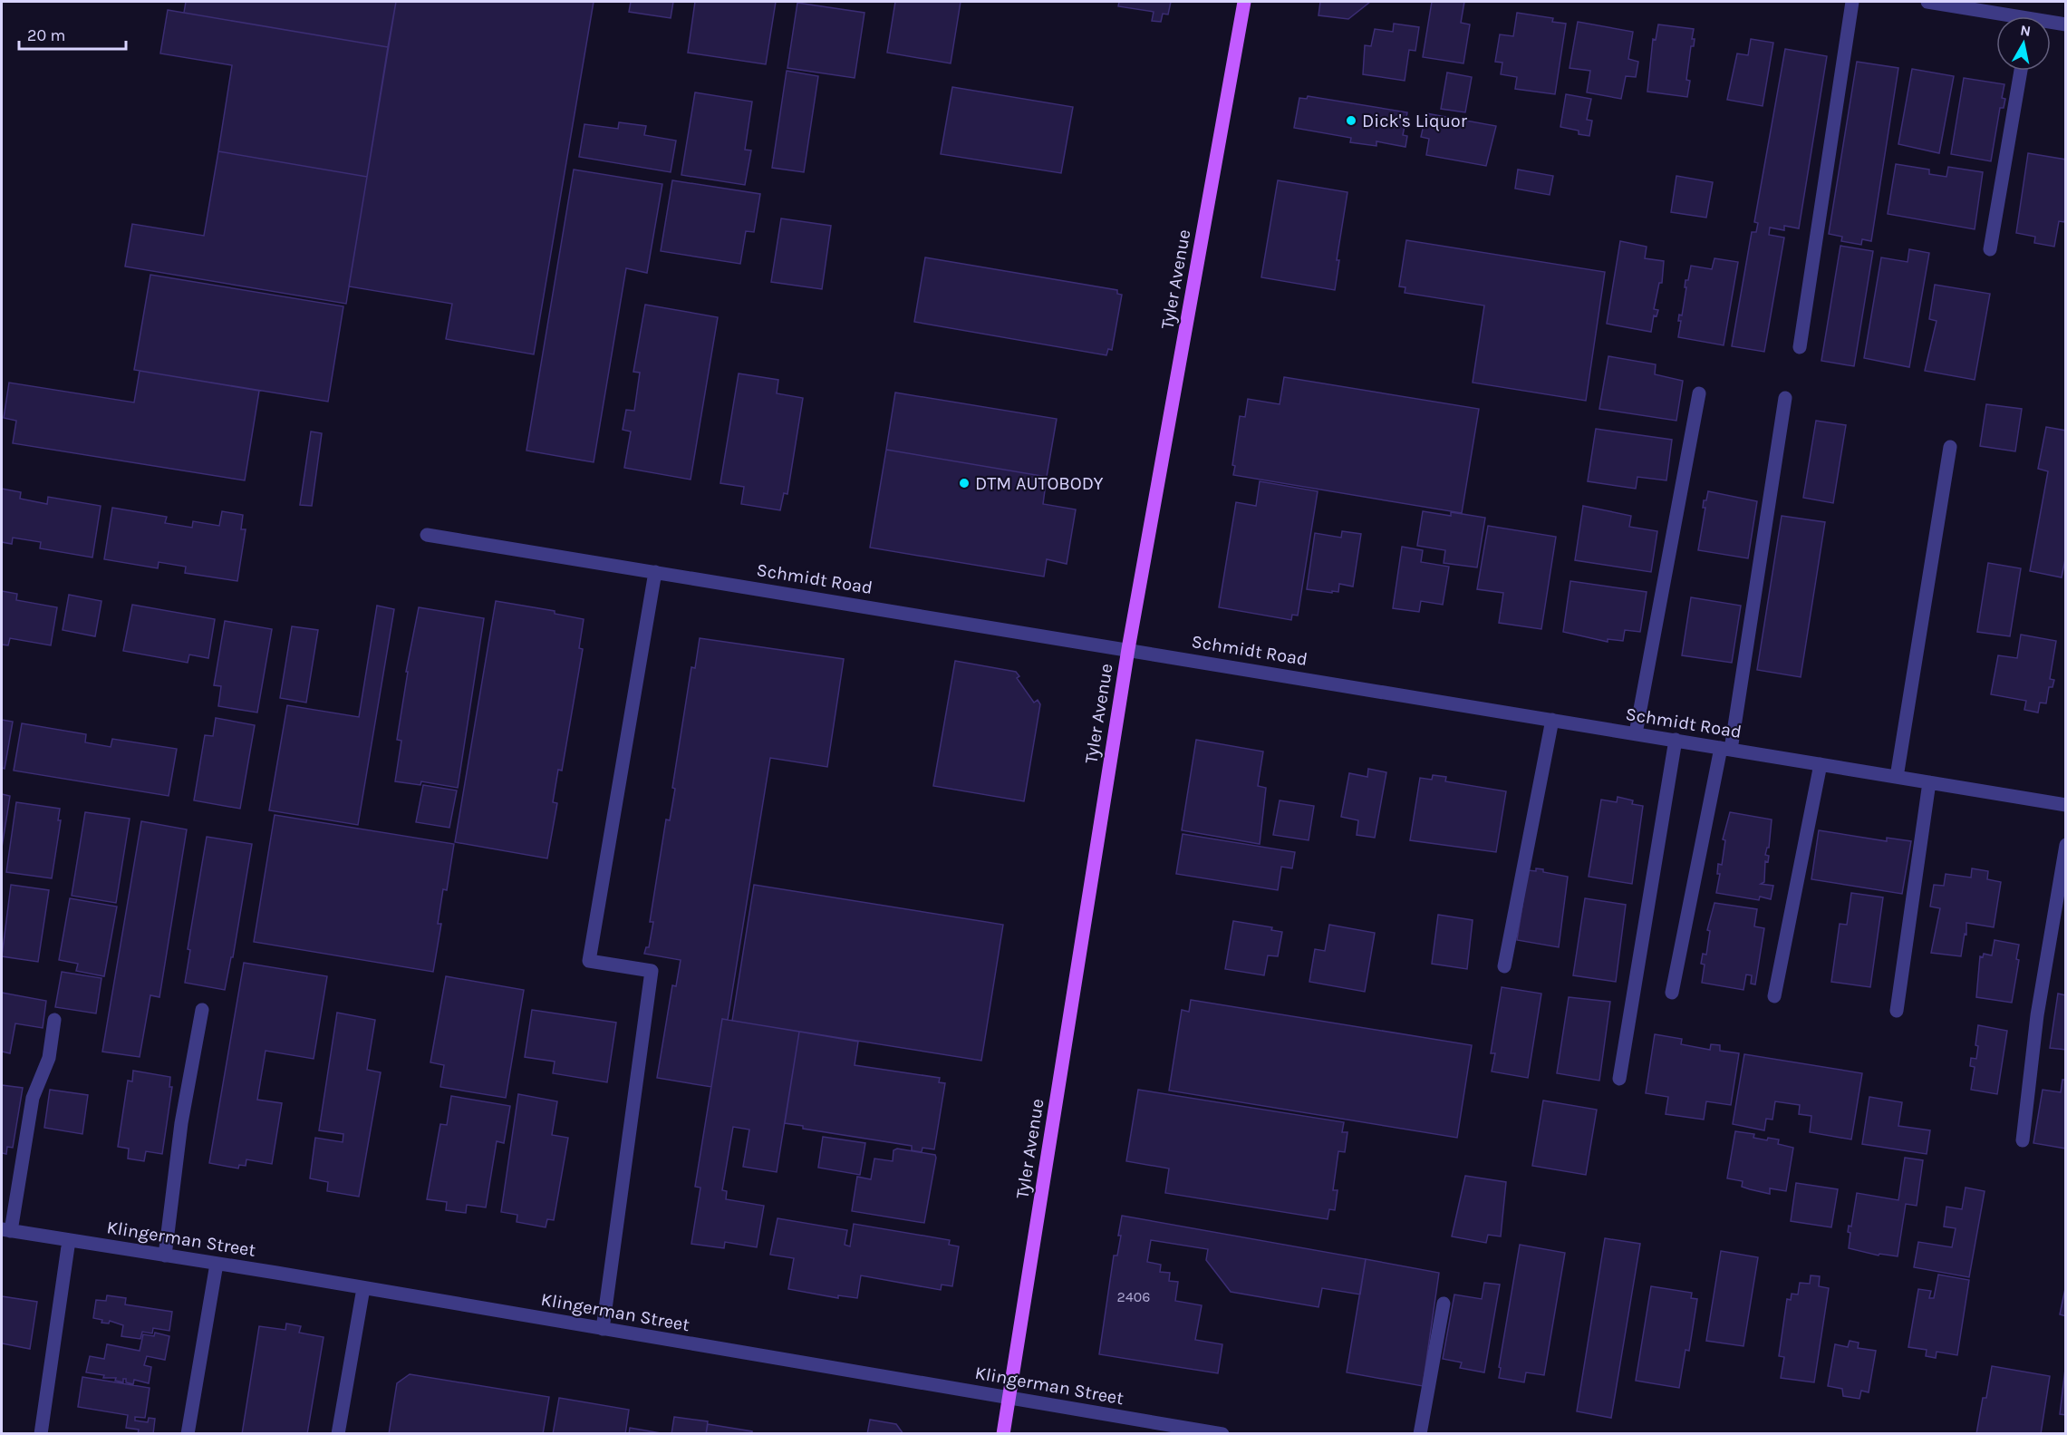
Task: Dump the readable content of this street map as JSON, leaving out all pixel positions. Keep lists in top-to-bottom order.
{
  "streets": {
    "main road": ["Tyler Avenue"],
    "street": ["Schmidt Road", "Klingerman Street"]
  },
  "crossings": [
    ["Tyler Avenue", "Schmidt Road"],
    ["Tyler Avenue", "Klingerman Street"]
  ],
  "places": ["Dick's Liquor", "DTM AUTOBODY"],
  "house_numbers": ["2406"],
  "scale_bar": "20 m",
  "north": "top"
}
